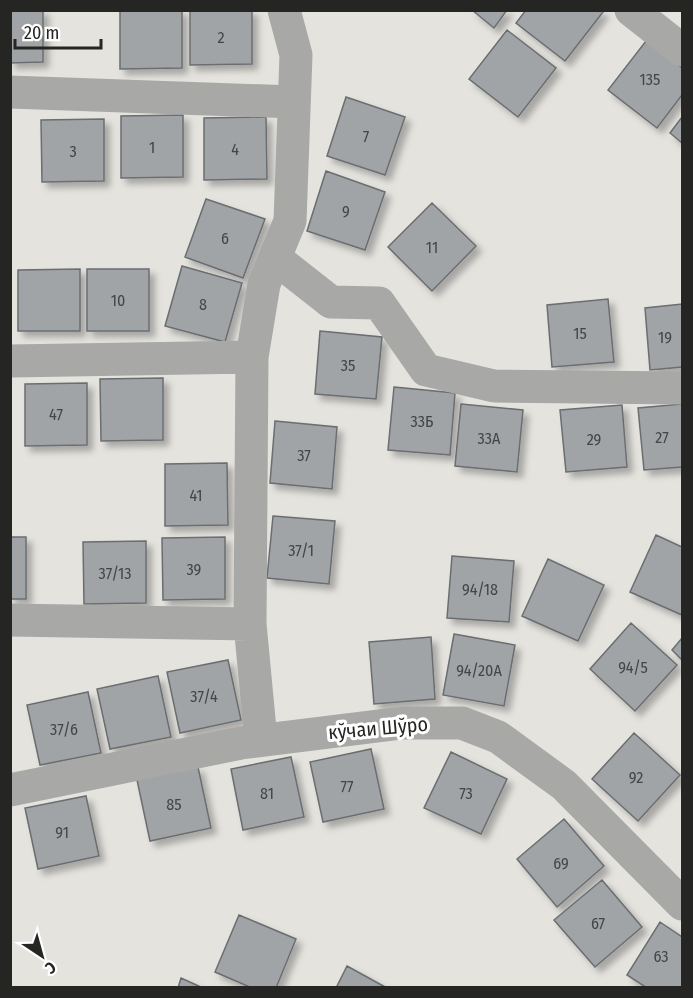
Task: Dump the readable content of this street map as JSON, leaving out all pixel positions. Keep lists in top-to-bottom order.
{
  "streets": {
    "street": ["кўчаи Шўро"]
  },
  "house_numbers": [
    "2",
    "135",
    "7",
    "1",
    "4",
    "3",
    "9",
    "6",
    "11",
    "10",
    "8",
    "15",
    "19",
    "35",
    "47",
    "33Б",
    "27",
    "33А",
    "29",
    "37",
    "41",
    "37/1",
    "39",
    "37/13",
    "94/18",
    "94/5",
    "94/20А",
    "37/4",
    "37/6",
    "92",
    "77",
    "81",
    "73",
    "85",
    "91",
    "69",
    "67",
    "63"
  ],
  "scale_bar": "20 m",
  "north": "bottom right"
}
